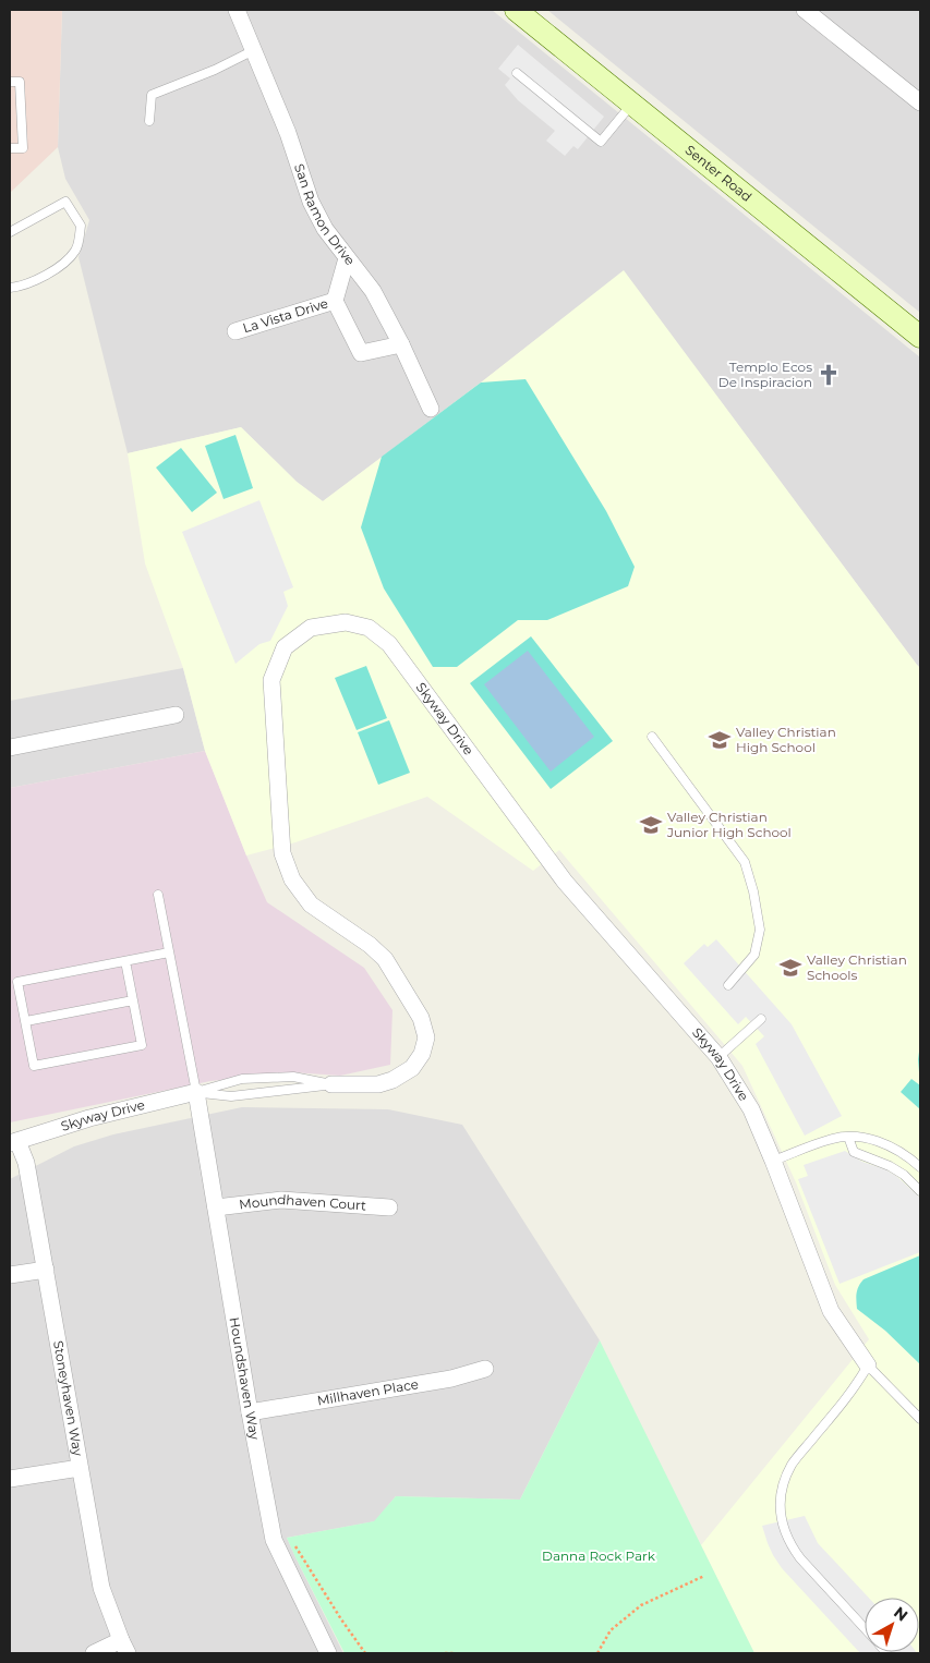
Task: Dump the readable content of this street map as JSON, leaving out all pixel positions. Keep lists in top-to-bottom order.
{
  "streets": {
    "main road": ["Senter Road"],
    "street": [
      "San Ramon Drive",
      "La Vista Drive",
      "Skyway Drive",
      "Moundhaven Court",
      "Houndshaven Way",
      "Millhaven Place",
      "Stoneyhaven Way"
    ]
  },
  "crossings": [
    ["San Ramon Drive", "La Vista Drive"],
    ["Skyway Drive", "Houndshaven Way"],
    ["Skyway Drive", "Stoneyhaven Way"],
    ["Moundhaven Court", "Houndshaven Way"],
    ["Houndshaven Way", "Millhaven Place"]
  ],
  "parks": ["Danna Rock Park"],
  "places": {
    "church": ["Templo Ecos De Inspiracion"],
    "school or university": ["Valley Christian High School", "Valley Christian Junior High School", "Valley Christian Schools"]
  },
  "north": "top right"
}
